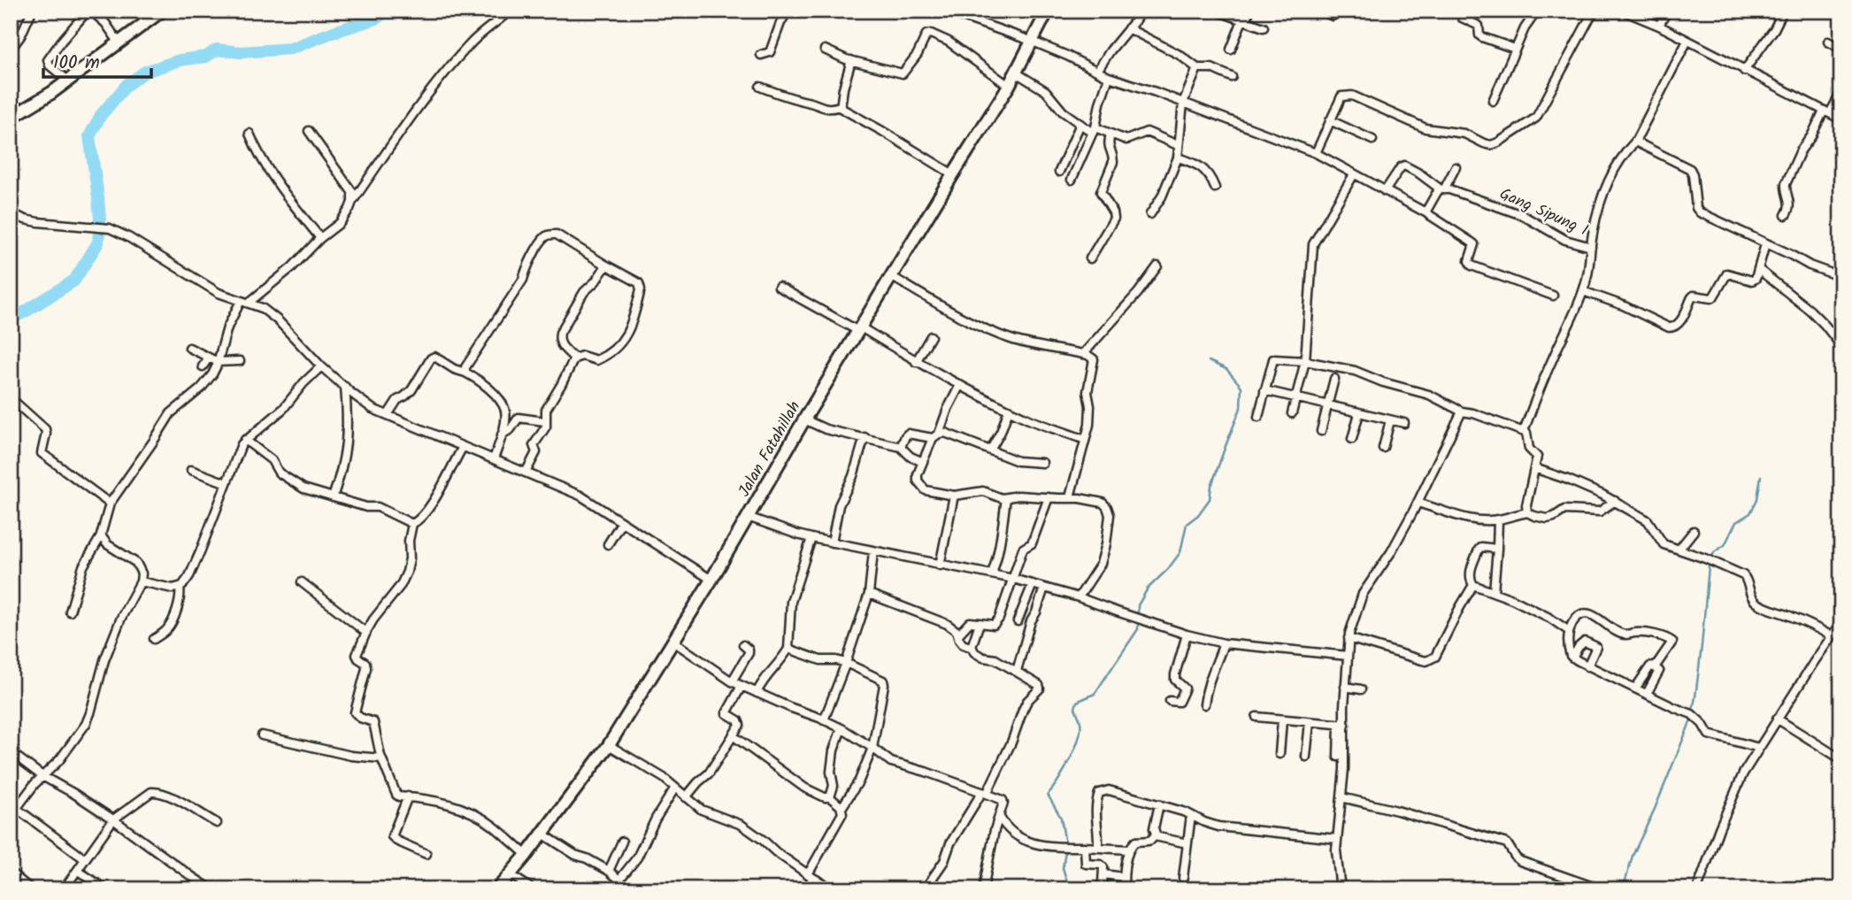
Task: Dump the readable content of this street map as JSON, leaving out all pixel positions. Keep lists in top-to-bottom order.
{
  "streets": {
    "street": ["Gang Sipung I", "Jalan Fatahillah"]
  },
  "scale_bar": "100 m"
}
